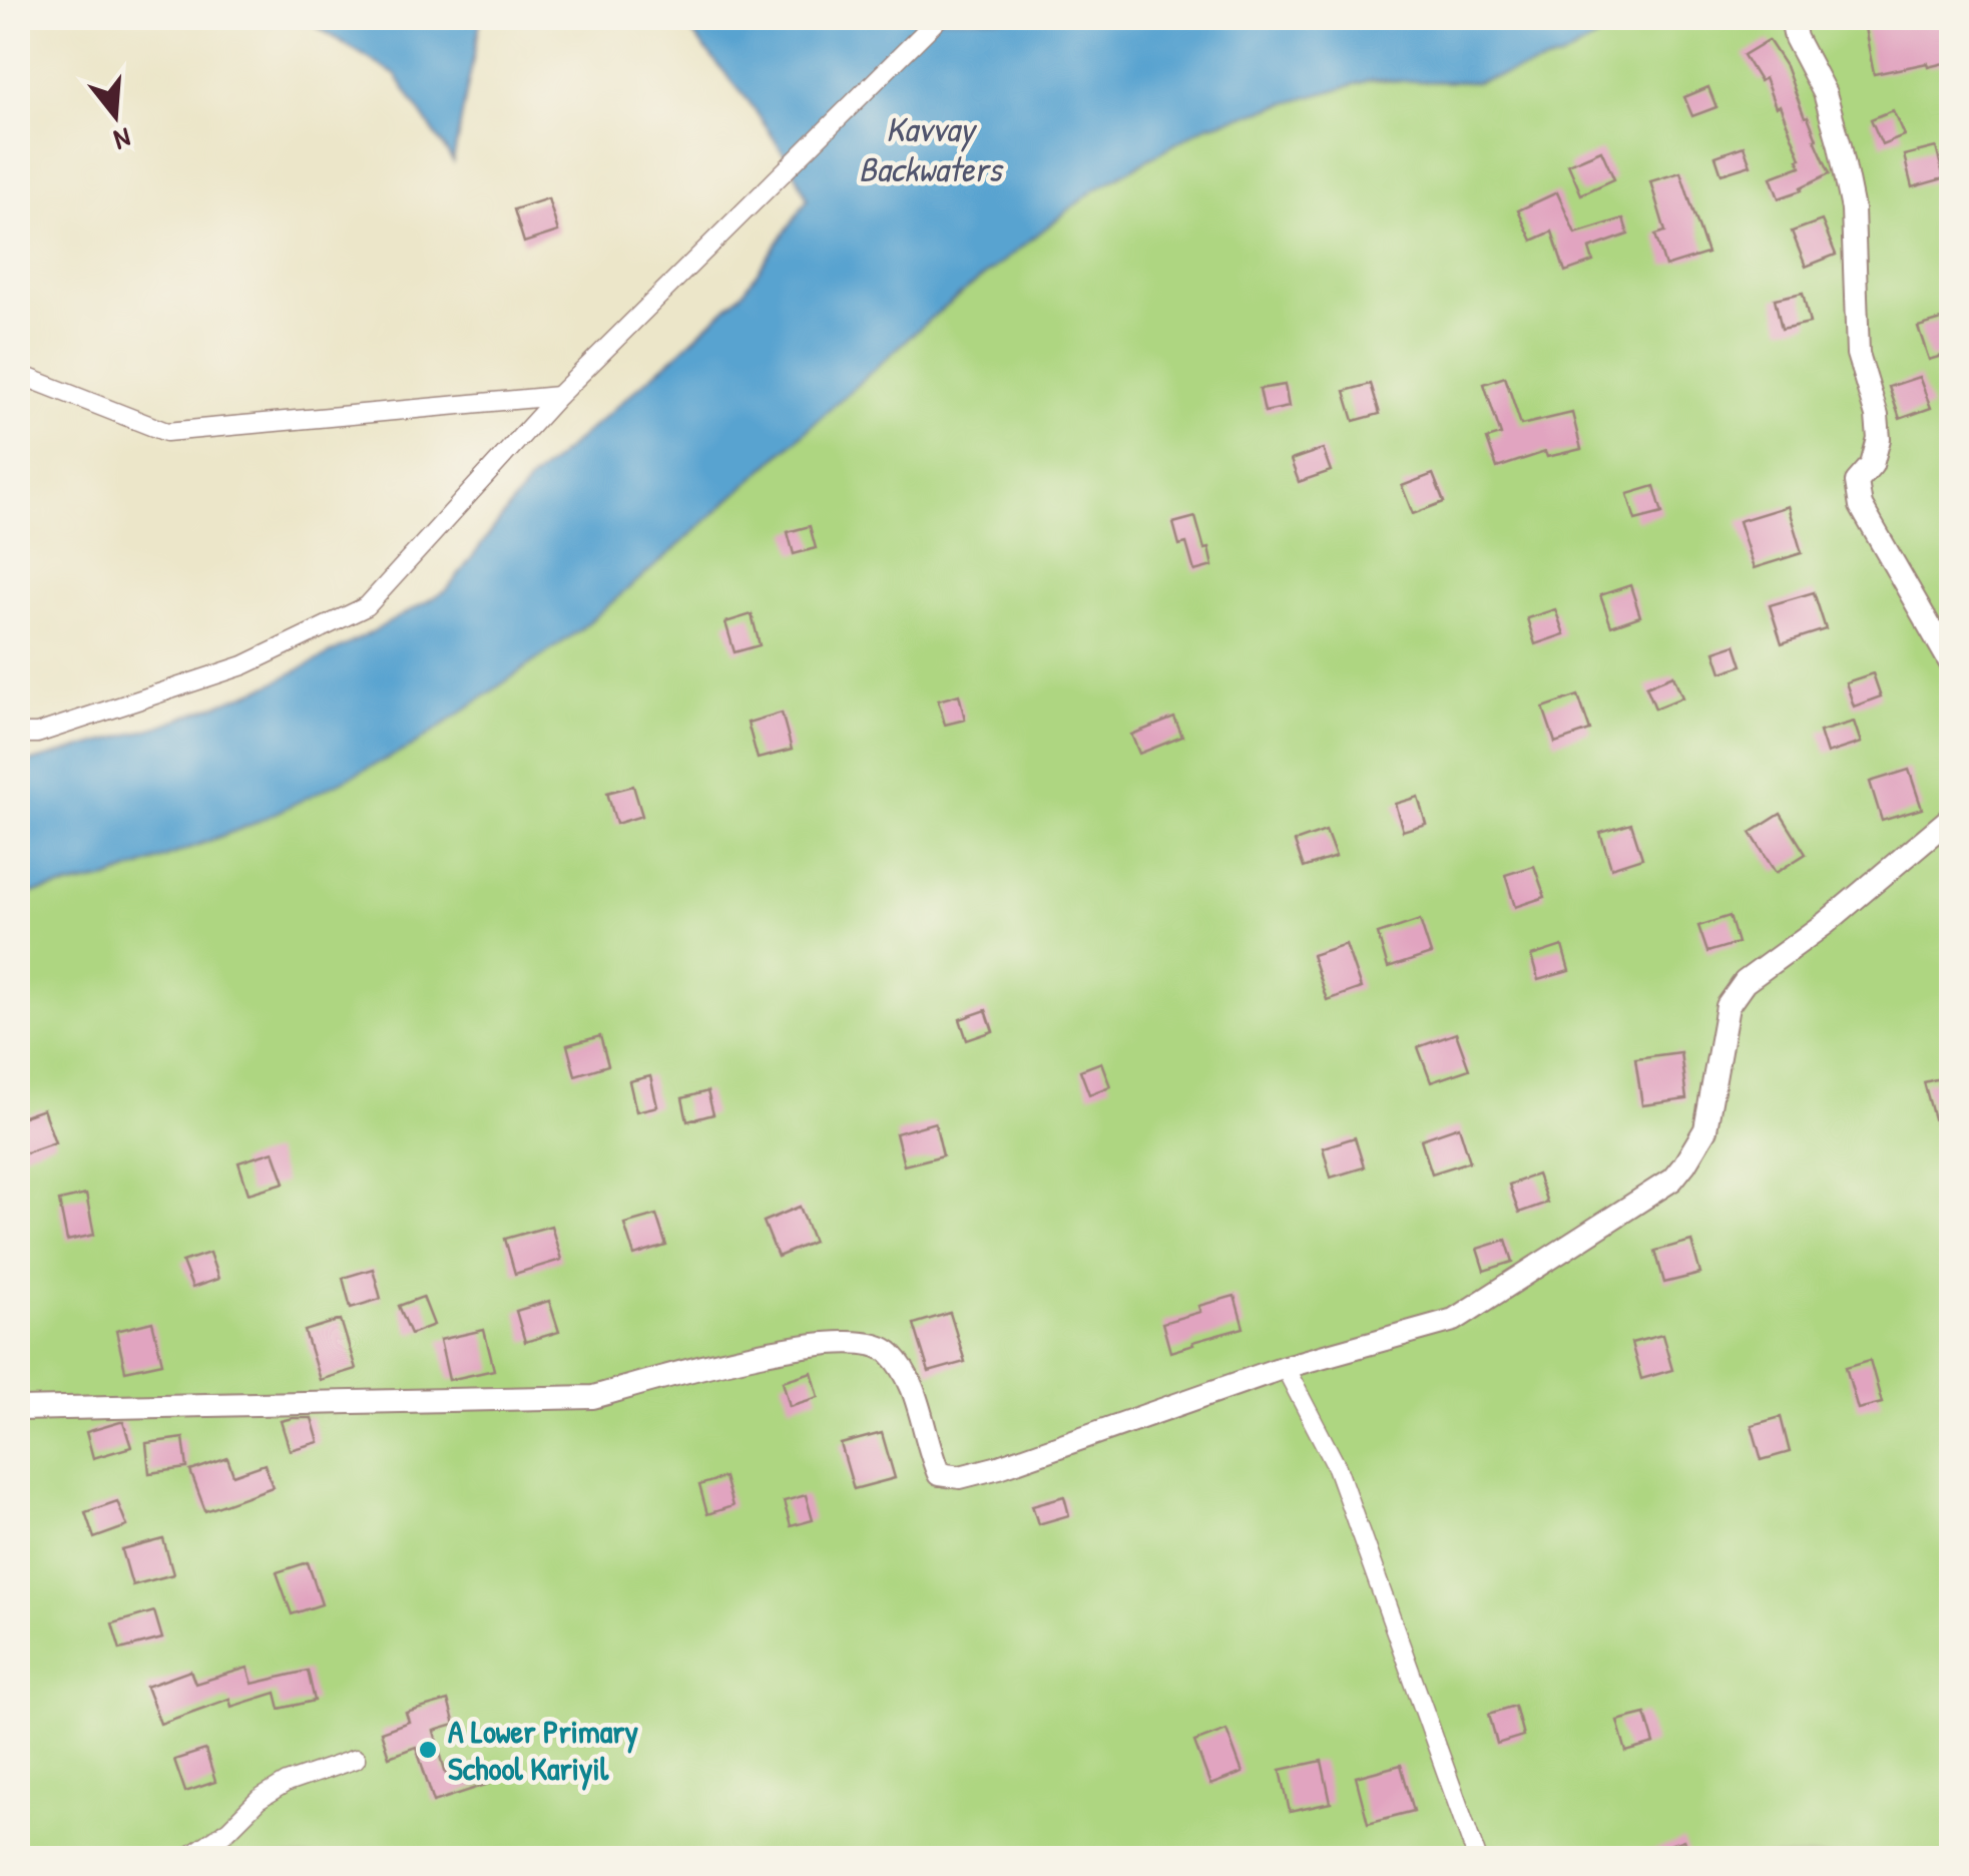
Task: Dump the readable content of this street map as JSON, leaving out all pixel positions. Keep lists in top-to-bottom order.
{
  "water": ["Kavvay Backwaters"],
  "places": ["A Lower Primary School Kariyil"],
  "north": "bottom"
}
